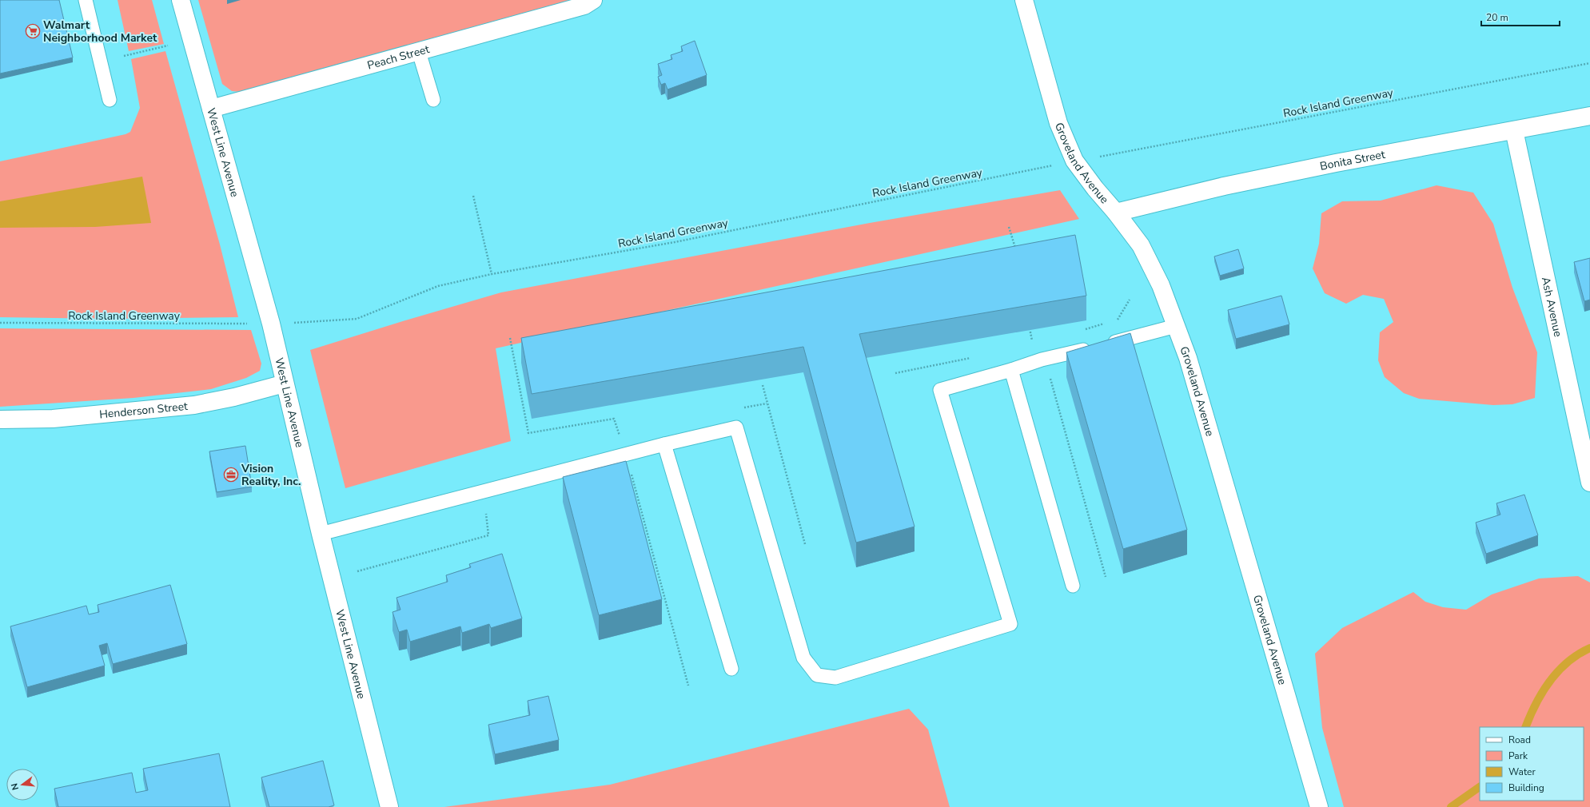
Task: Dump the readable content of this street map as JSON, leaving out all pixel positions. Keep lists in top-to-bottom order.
{
  "streets": {
    "street": [
      "Peach Street",
      "West Line Avenue",
      "Bonita Street",
      "Groveland Avenue",
      "Ash Avenue",
      "Henderson Street"
    ],
    "path": ["Rock Island Greenway"]
  },
  "crossings": [
    ["Peach Street", "West Line Avenue"],
    ["West Line Avenue", "Henderson Street"],
    ["Bonita Street", "Groveland Avenue"],
    ["Bonita Street", "Ash Avenue"]
  ],
  "places": {
    "supermarket": ["Walmart Neighborhood Market"],
    "office": ["Vision Reality, Inc."]
  },
  "legend": [
    "Road",
    "Park",
    "Water",
    "Building"
  ],
  "scale_bar": "20 m",
  "north": "left"
}
